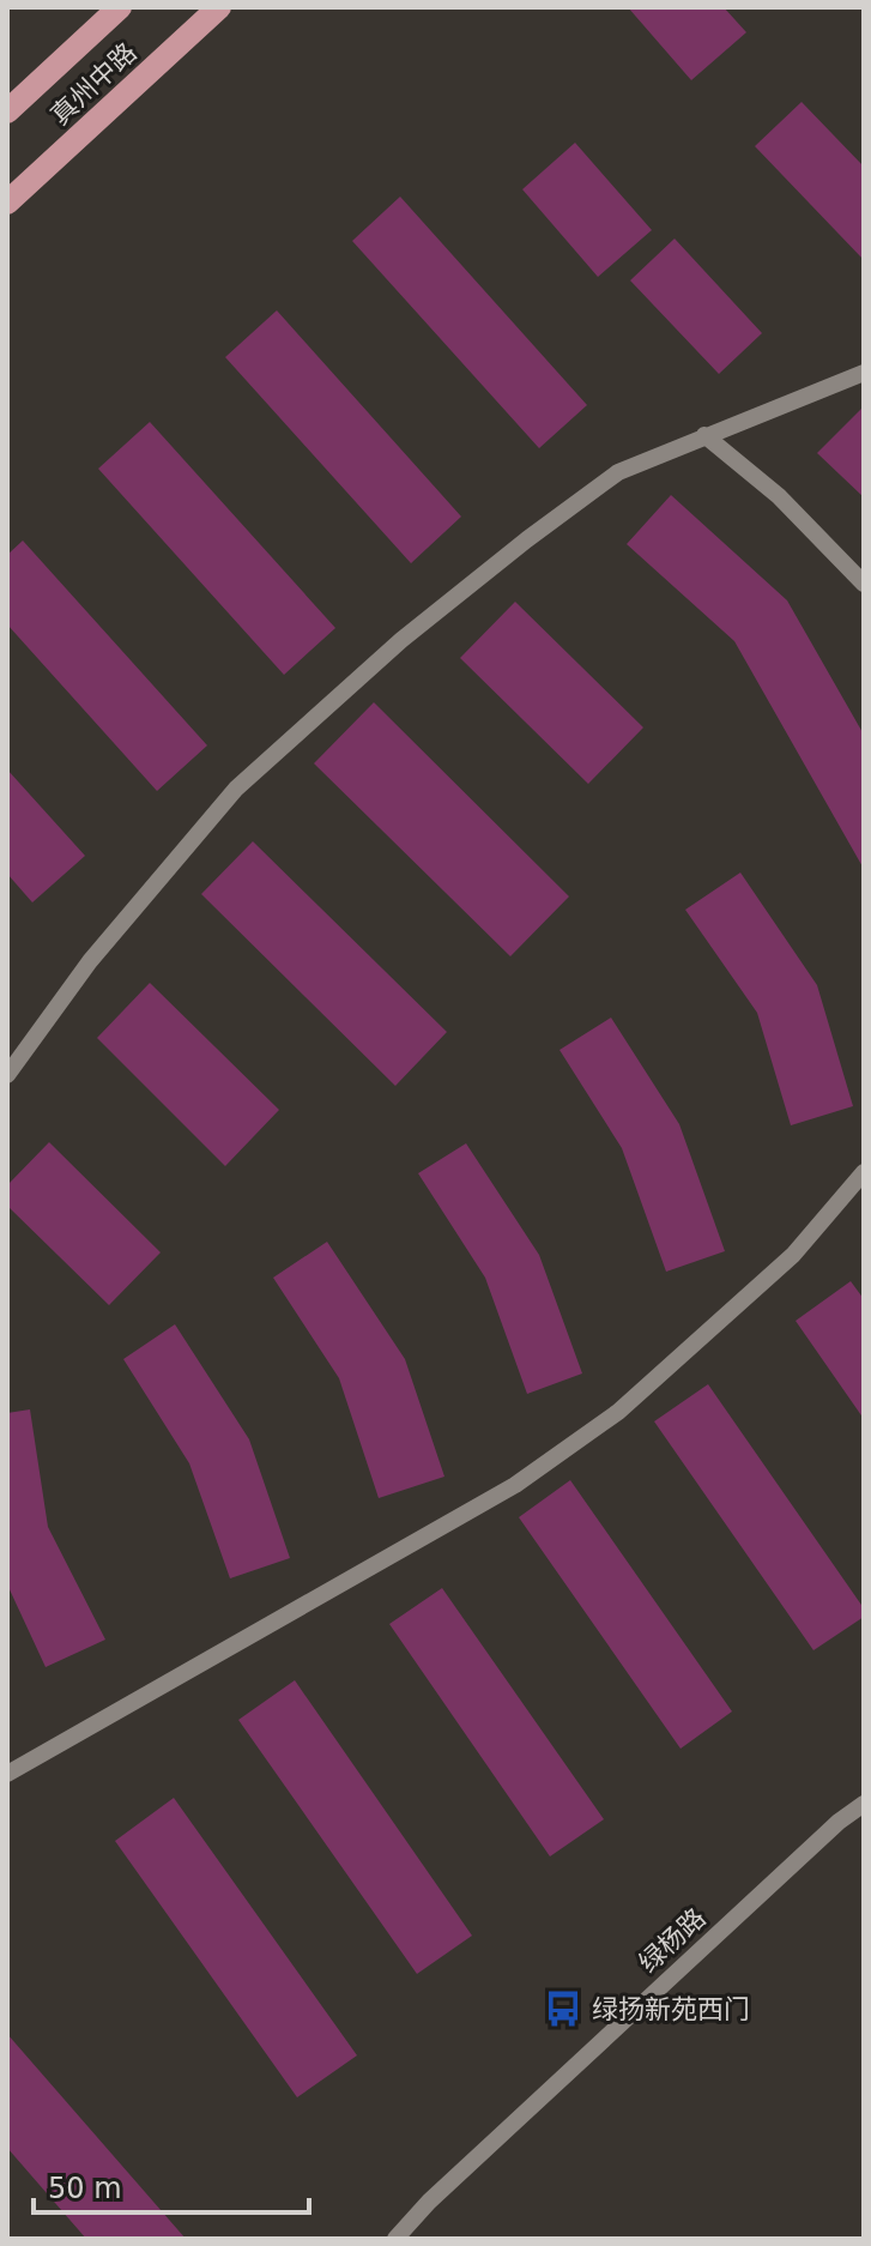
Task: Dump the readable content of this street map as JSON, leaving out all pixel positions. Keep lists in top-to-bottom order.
{
  "streets": {
    "main road": ["真州中路"],
    "street": ["绿杨路"]
  },
  "places": {
    "bus stop": ["绿扬新苑西门"]
  },
  "scale_bar": "50 m"
}
